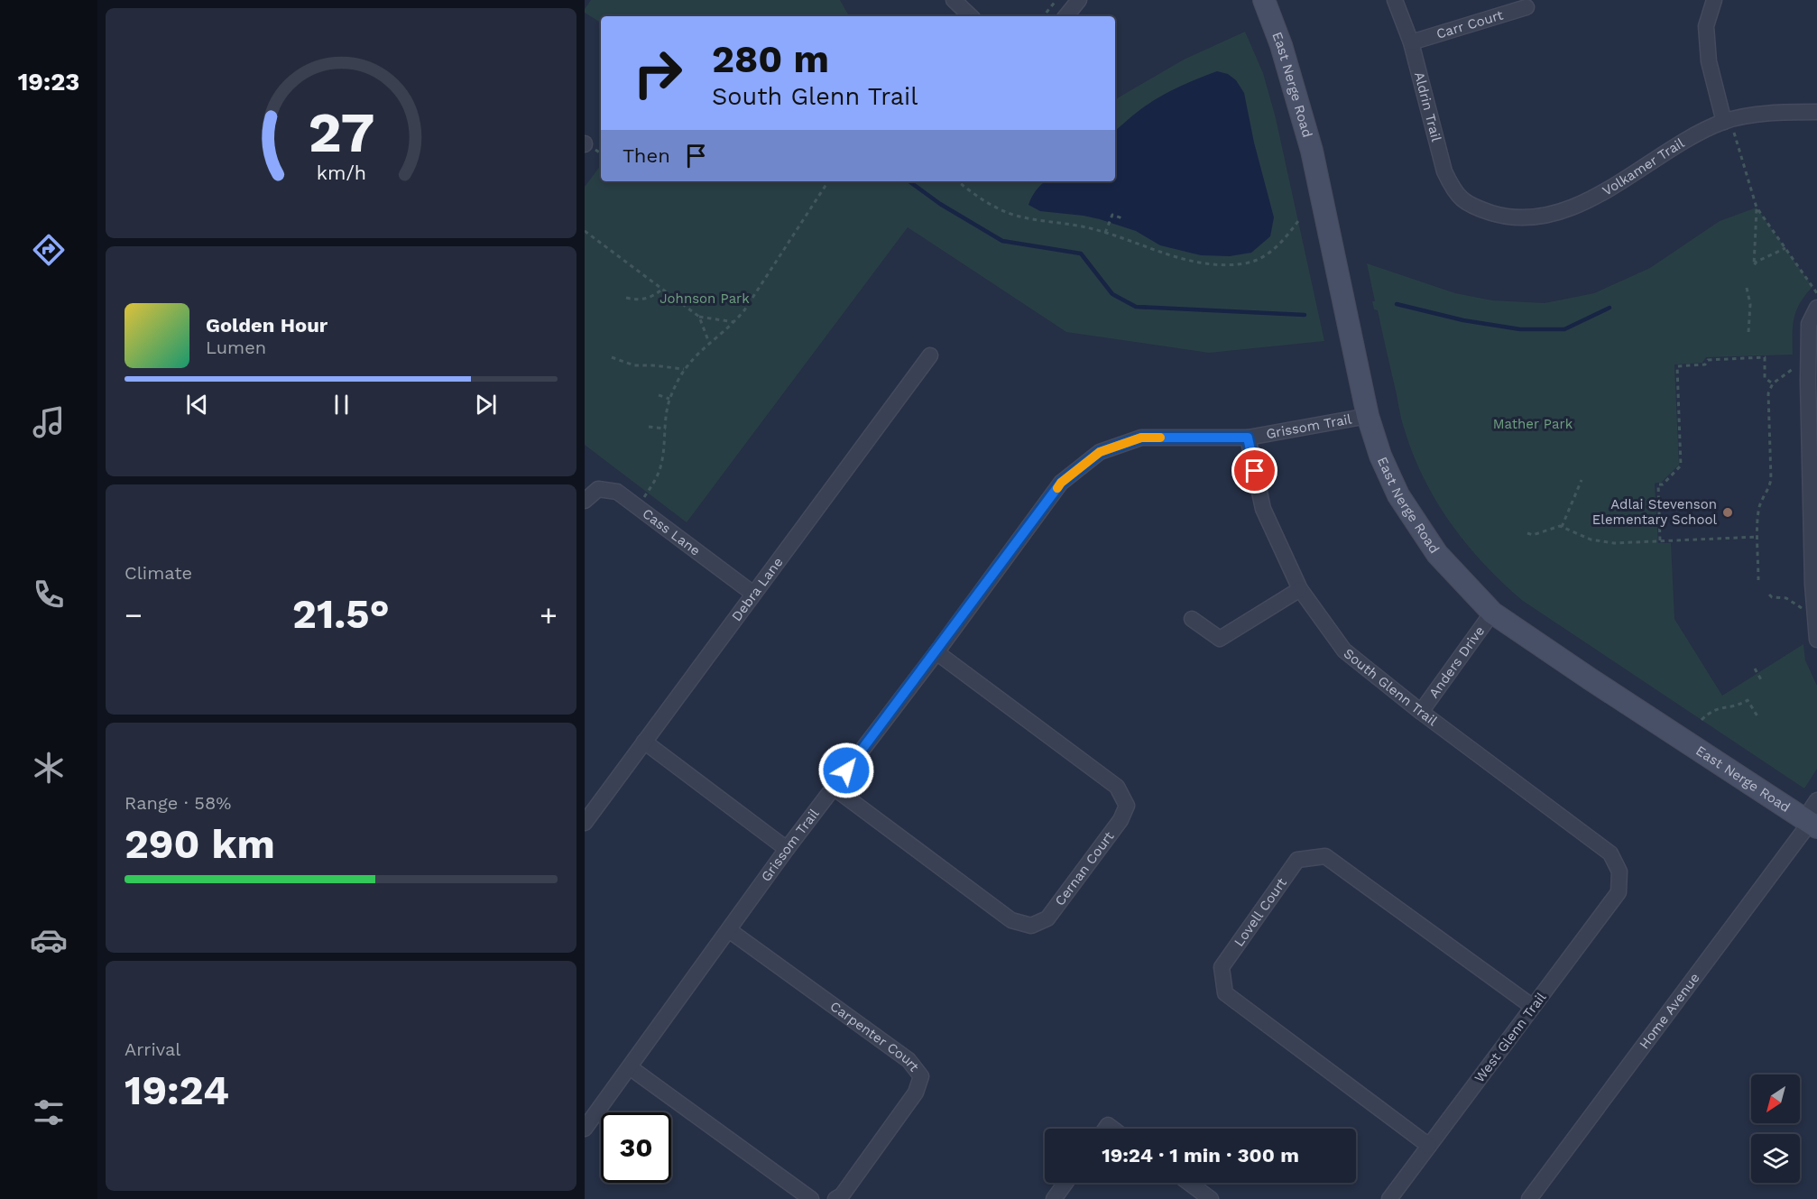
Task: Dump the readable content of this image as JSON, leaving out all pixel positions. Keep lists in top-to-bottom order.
{
  "streets": {
    "main road": ["East Nerge Road"],
    "street": [
      "Carr Court",
      "Aldrin Trail",
      "Volkamer Trail",
      "Grissom Trail",
      "Cass Lane",
      "Debra Lane",
      "Anders Drive",
      "South Glenn Trail",
      "Cernan Court",
      "Lovell Court",
      "Home Avenue",
      "Carpenter Court",
      "West Glenn Trail"
    ]
  },
  "crossings": [
    ["Carr Court", "Aldrin Trail"],
    ["East Nerge Road", "Grissom Trail"],
    ["East Nerge Road", "Anders Drive"],
    ["East Nerge Road", "Home Avenue"],
    ["Aldrin Trail", "Volkamer Trail"],
    ["Grissom Trail", "South Glenn Trail"],
    ["Grissom Trail", "Cernan Court"],
    ["Grissom Trail", "Carpenter Court"],
    ["Cass Lane", "Debra Lane"],
    ["Anders Drive", "South Glenn Trail"],
    ["South Glenn Trail", "West Glenn Trail"],
    ["Lovell Court", "West Glenn Trail"]
  ],
  "parks": ["Johnson Park", "Mather Park"],
  "places": ["Adlai Stevenson Elementary School"],
  "north": "bottom left",
  "page": {
    "tabs": "19:23",
    "turn": ["280 m", "South Glenn Trail"],
    "then": "Then",
    "song": ["Golden Hour", "Lumen"],
    "tile": [
      "Climate",
      ["Range · 58%", "290 km"],
      ["Arrival", "19:24"]
    ],
    "heat": ["−", "21.5°", "+"],
    "limit": "30",
    "trip": "19:24 · 1 min · 300 m",
    "gauge": ["27", "km/h"]
  }
}
